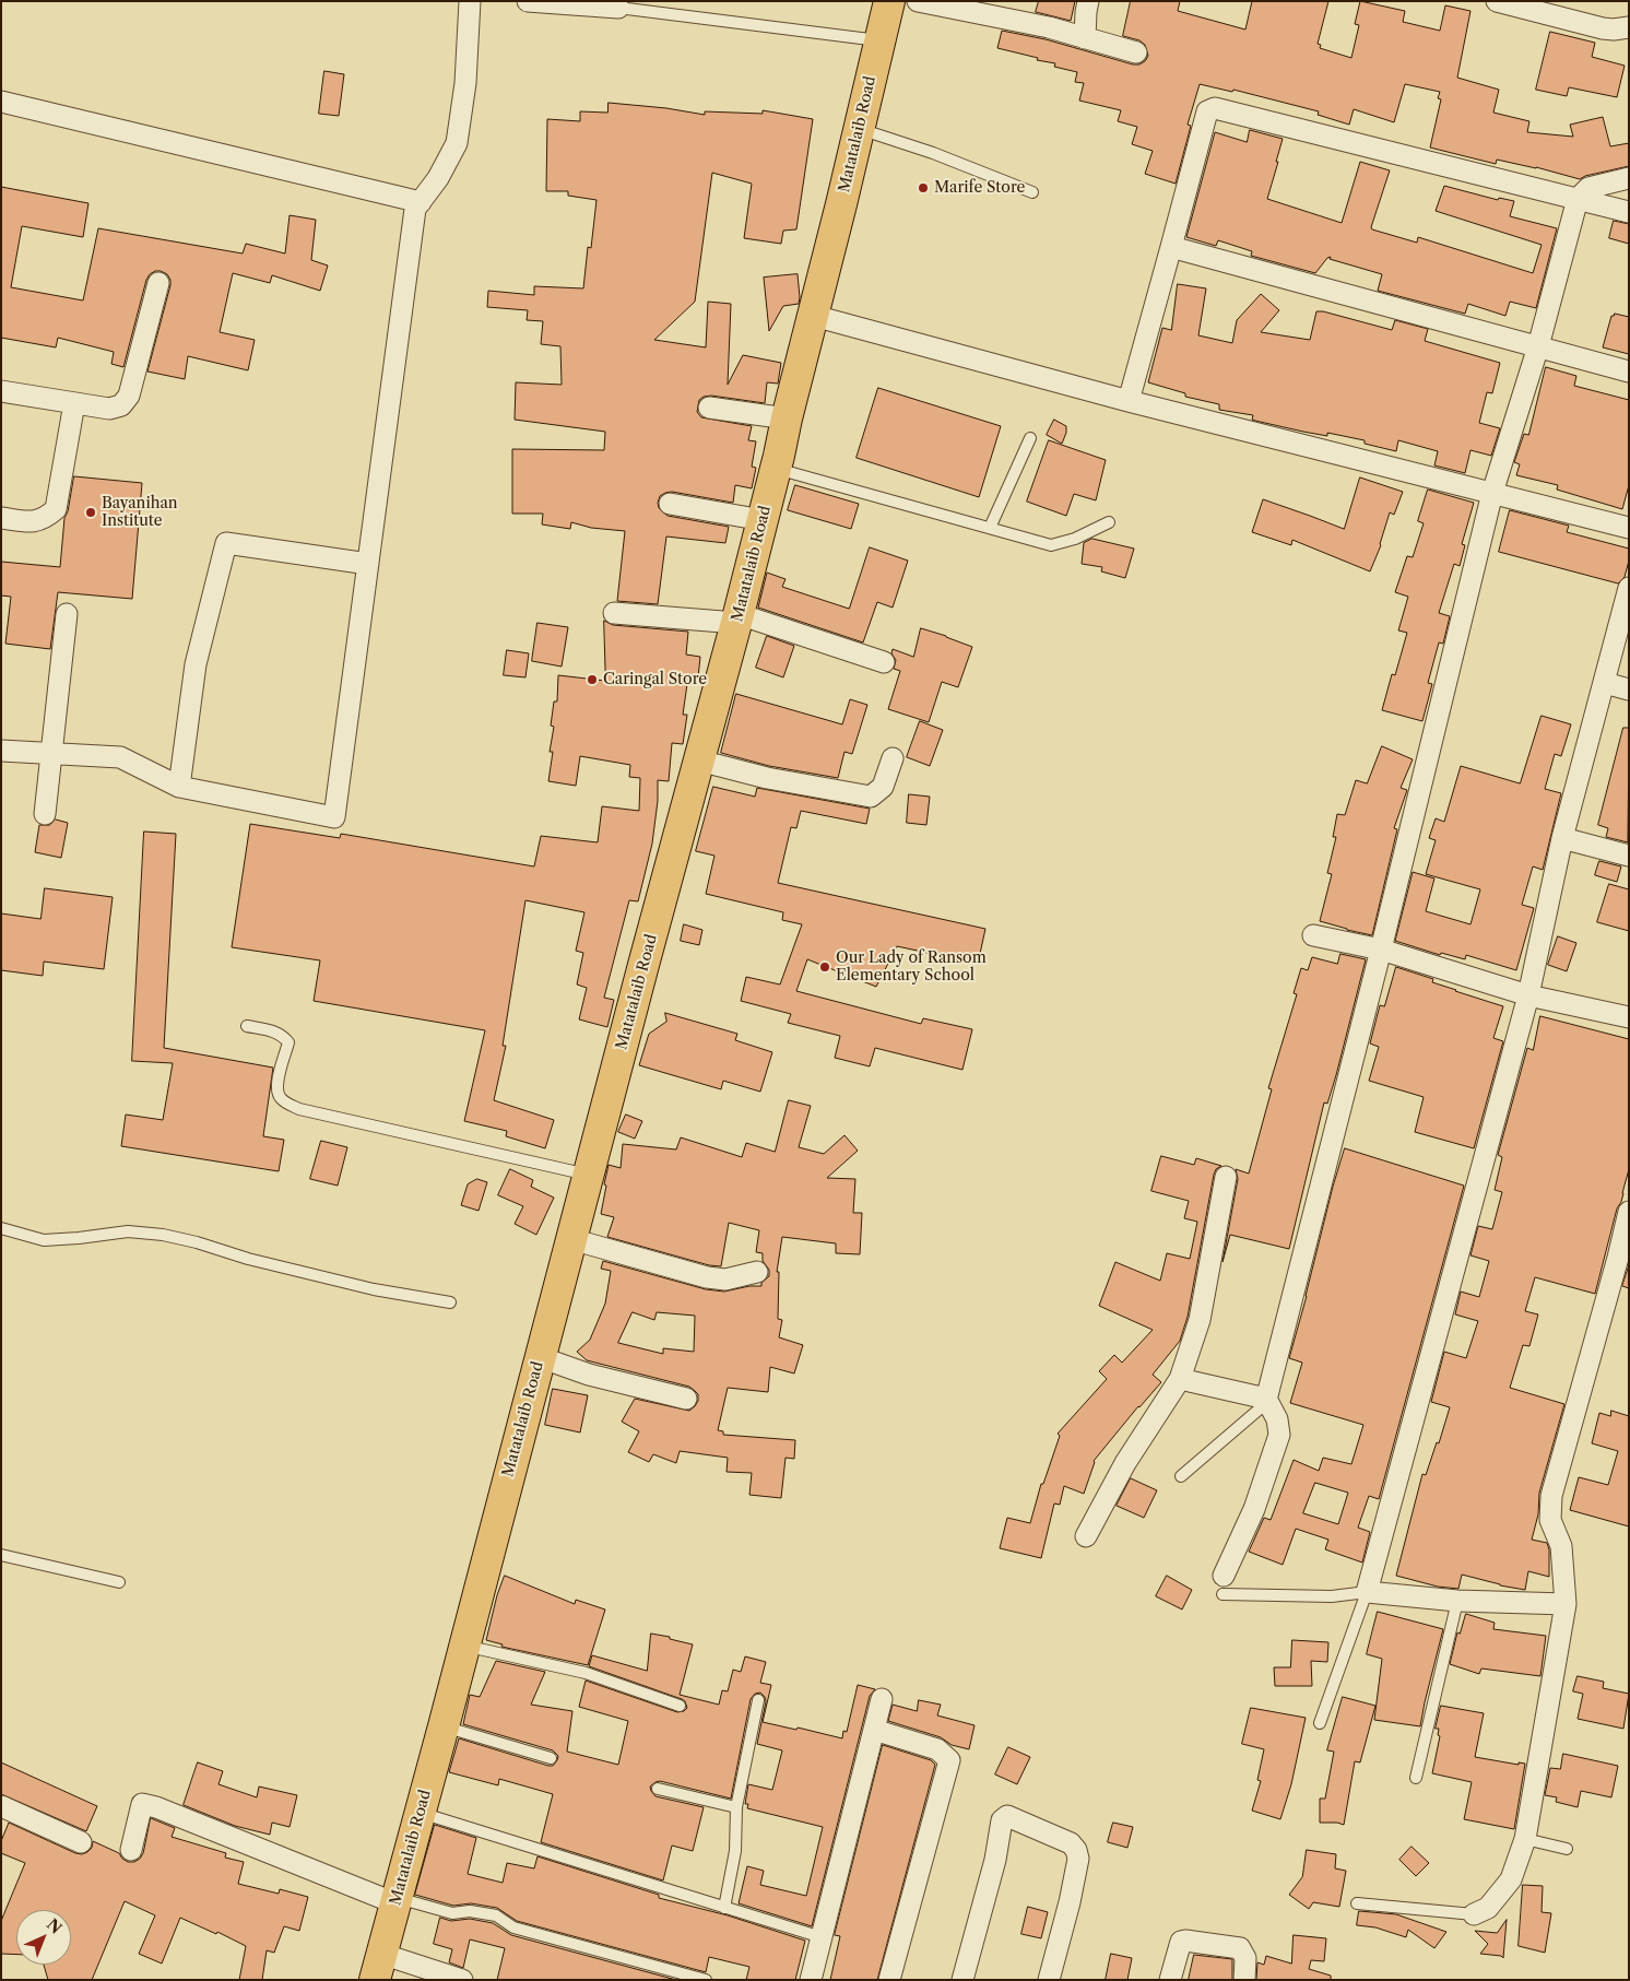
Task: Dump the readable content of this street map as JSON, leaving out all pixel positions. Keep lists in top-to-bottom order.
{
  "streets": {
    "main road": ["Matatalaib Road"]
  },
  "places": [
    "Marife Store",
    "Bayanihan Institute",
    "Caringal Store",
    "Our Lady of Ransom Elementary School"
  ],
  "north": "top right"
}
